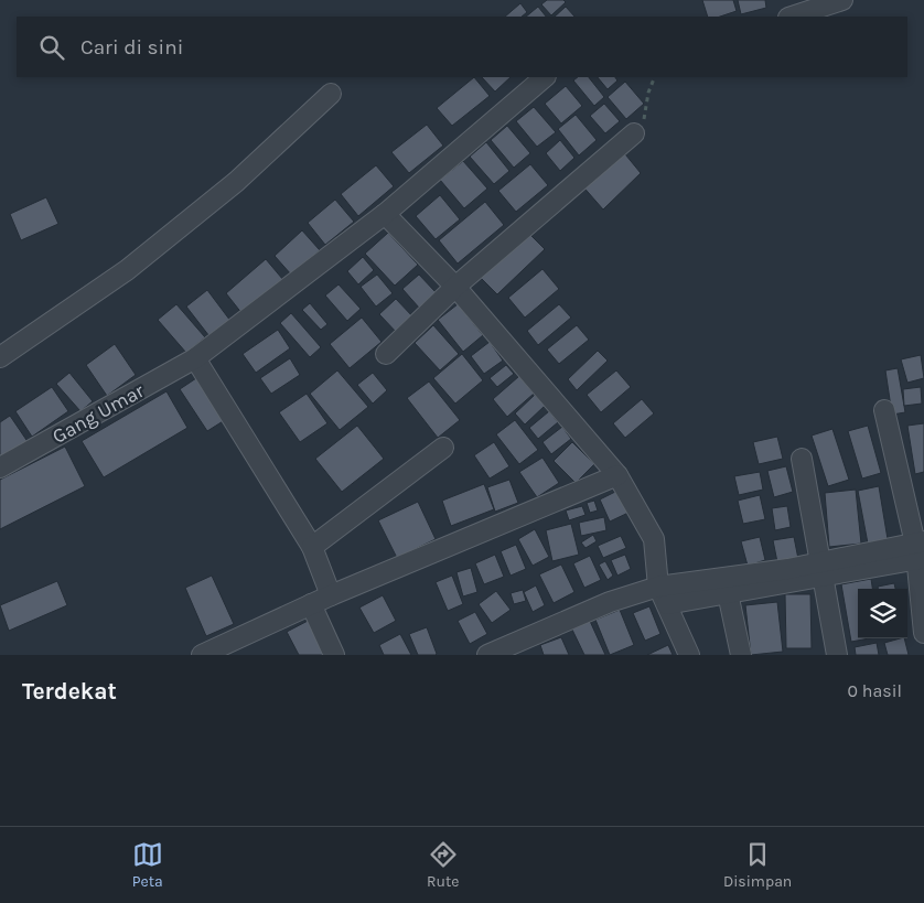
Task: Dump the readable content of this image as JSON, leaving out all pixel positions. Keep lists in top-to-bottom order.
{
  "streets": {
    "street": ["Gang Umar"]
  },
  "page": {
    "search": "Cari di sini",
    "heading": ["Terdekat", "0 hasil"],
    "nav": ["Peta", "Rute", "Disimpan"]
  }
}
